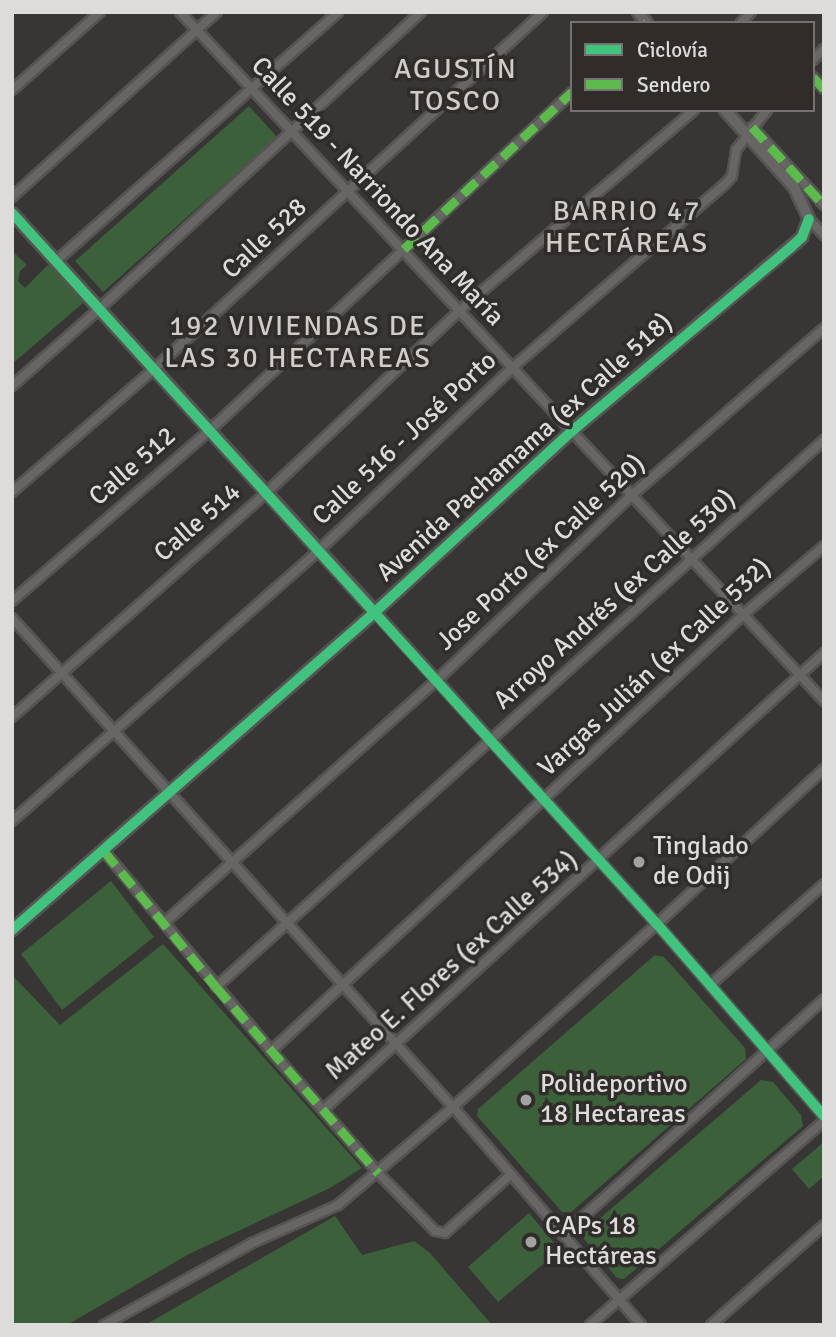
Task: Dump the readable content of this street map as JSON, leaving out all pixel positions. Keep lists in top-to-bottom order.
{
  "streets": {
    "street": [
      "Calle 519 - Narriondo Ana María",
      "Calle 528",
      "Calle 516 - José Porto",
      "Avenida Pachamama (ex Calle 518)",
      "Calle 512",
      "Calle 514",
      "Jose Porto (ex Calle 520)",
      "Arroyo Andrés (ex Calle 530)",
      "Vargas Julián (ex Calle 532)",
      "Mateo E. Flores (ex Calle 534)"
    ]
  },
  "crossings": [
    ["Calle 519 - Narriondo Ana María", "Calle 528"],
    ["Calle 519 - Narriondo Ana María", "Calle 516 - José Porto"],
    ["Calle 519 - Narriondo Ana María", "Avenida Pachamama (ex Calle 518)"],
    ["Calle 519 - Narriondo Ana María", "Calle 512"],
    ["Calle 519 - Narriondo Ana María", "Calle 514"],
    ["Calle 519 - Narriondo Ana María", "Jose Porto (ex Calle 520)"],
    ["Calle 519 - Narriondo Ana María", "Arroyo Andrés (ex Calle 530)"],
    ["Calle 519 - Narriondo Ana María", "Vargas Julián (ex Calle 532)"],
    ["Calle 519 - Narriondo Ana María", "Mateo E. Flores (ex Calle 534)"]
  ],
  "districts": ["AGUSTÍN TOSCO", "BARRIO 47 HECTÁREAS", "192 VIVIENDAS DE LAS 30 HECTAREAS"],
  "places": ["Tinglado de Odij", "Polideportivo 18 Hectareas", "CAPs 18 Hectáreas"],
  "legend": ["Ciclovía", "Sendero"]
}
